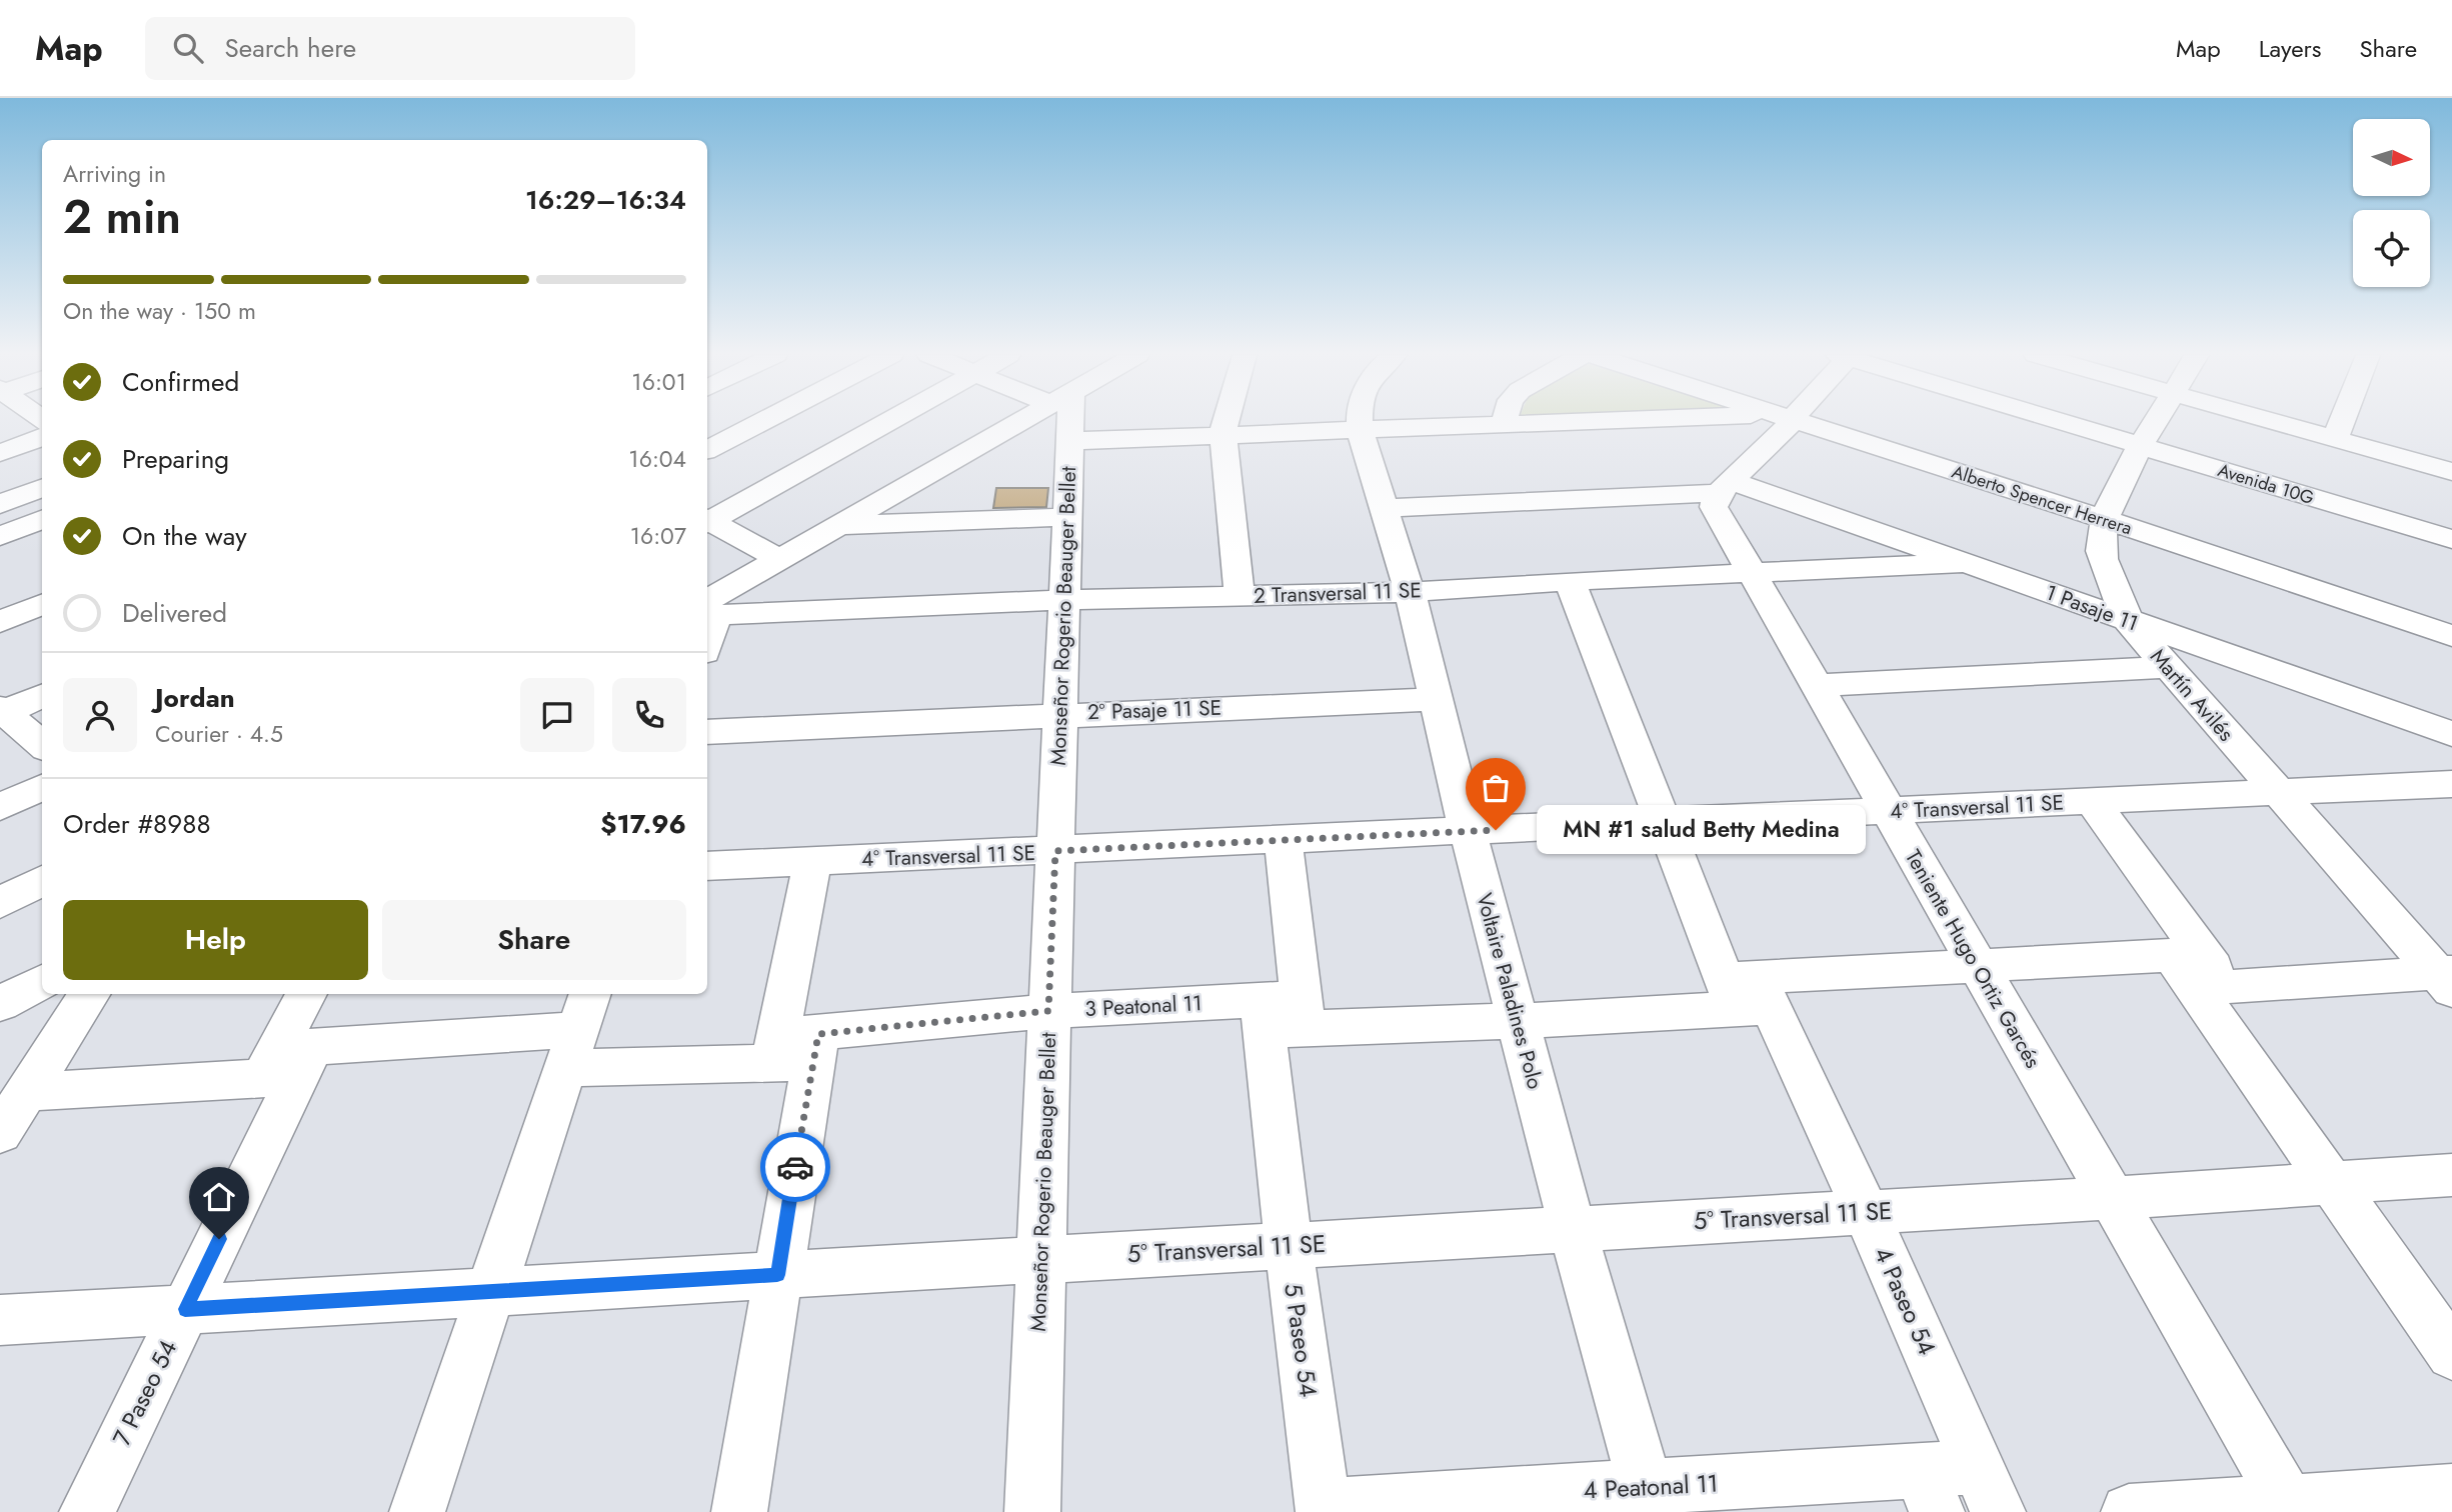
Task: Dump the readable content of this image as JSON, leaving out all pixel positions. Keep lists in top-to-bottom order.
{
  "streets": {
    "street": [
      "Avenida 10G",
      "Alberto Spencer Herrera",
      "2 Transversal 11 SE",
      "1 Pasaje 11",
      "Monseñor Rogerio Beauger Bellet",
      "Martín Avilés",
      "2° Pasaje 11 SE",
      "4° Transversal 11 SE",
      "Teniente Hugo Ortiz Garcés",
      "Voltaire Paladines Polo",
      "3 Peatonal 11",
      "5° Transversal 11 SE",
      "4 Paseo 54",
      "5 Paseo 54",
      "7 Paseo 54",
      "4 Peatonal 11"
    ]
  },
  "crossings": [
    ["Avenida 10G", "Martín Avilés"],
    ["Alberto Spencer Herrera", "Martín Avilés"],
    ["2 Transversal 11 SE", "1 Pasaje 11"],
    ["2 Transversal 11 SE", "Monseñor Rogerio Beauger Bellet"],
    ["2 Transversal 11 SE", "Teniente Hugo Ortiz Garcés"],
    ["2 Transversal 11 SE", "Voltaire Paladines Polo"],
    ["2 Transversal 11 SE", "4 Paseo 54"],
    ["1 Pasaje 11", "Martín Avilés"],
    ["1 Pasaje 11", "Teniente Hugo Ortiz Garcés"],
    ["1 Pasaje 11", "Voltaire Paladines Polo"],
    ["Monseñor Rogerio Beauger Bellet", "2° Pasaje 11 SE"],
    ["Monseñor Rogerio Beauger Bellet", "4° Transversal 11 SE"],
    ["Monseñor Rogerio Beauger Bellet", "3 Peatonal 11"],
    ["Monseñor Rogerio Beauger Bellet", "5° Transversal 11 SE"],
    ["Martín Avilés", "4° Transversal 11 SE"],
    ["Martín Avilés", "3 Peatonal 11"],
    ["2° Pasaje 11 SE", "Voltaire Paladines Polo"],
    ["4° Transversal 11 SE", "Teniente Hugo Ortiz Garcés"],
    ["4° Transversal 11 SE", "Voltaire Paladines Polo"],
    ["4° Transversal 11 SE", "4 Paseo 54"],
    ["4° Transversal 11 SE", "5 Paseo 54"],
    ["Teniente Hugo Ortiz Garcés", "3 Peatonal 11"],
    ["Teniente Hugo Ortiz Garcés", "5° Transversal 11 SE"],
    ["Voltaire Paladines Polo", "3 Peatonal 11"],
    ["Voltaire Paladines Polo", "5° Transversal 11 SE"],
    ["Voltaire Paladines Polo", "4 Peatonal 11"],
    ["3 Peatonal 11", "4 Paseo 54"],
    ["3 Peatonal 11", "5 Paseo 54"],
    ["3 Peatonal 11", "7 Paseo 54"],
    ["5° Transversal 11 SE", "4 Paseo 54"],
    ["5° Transversal 11 SE", "5 Paseo 54"],
    ["5° Transversal 11 SE", "7 Paseo 54"],
    ["4 Paseo 54", "4 Peatonal 11"],
    ["5 Paseo 54", "4 Peatonal 11"]
  ],
  "places": ["MN #1 salud Betty Medina"],
  "north": "right",
  "page": {
    "header": "Map",
    "search": "Search here",
    "nav": ["Map", "Layers", "Share"],
    "heading": ["2 min", "Arriving in", "16:29–16:34"],
    "panel": [
      "Jordan",
      "Courier · 4.5",
      "Order #8988",
      "$17.96"
    ],
    "bar": "On the way · 150 m",
    "list": [
      ["Confirmed", "16:01"],
      ["Preparing", "16:04"],
      ["On the way", "16:07"],
      "Delivered"
    ],
    "bubble": "MN #1 salud Betty Medina",
    "buttons": ["Help", "Share"]
  }
}
